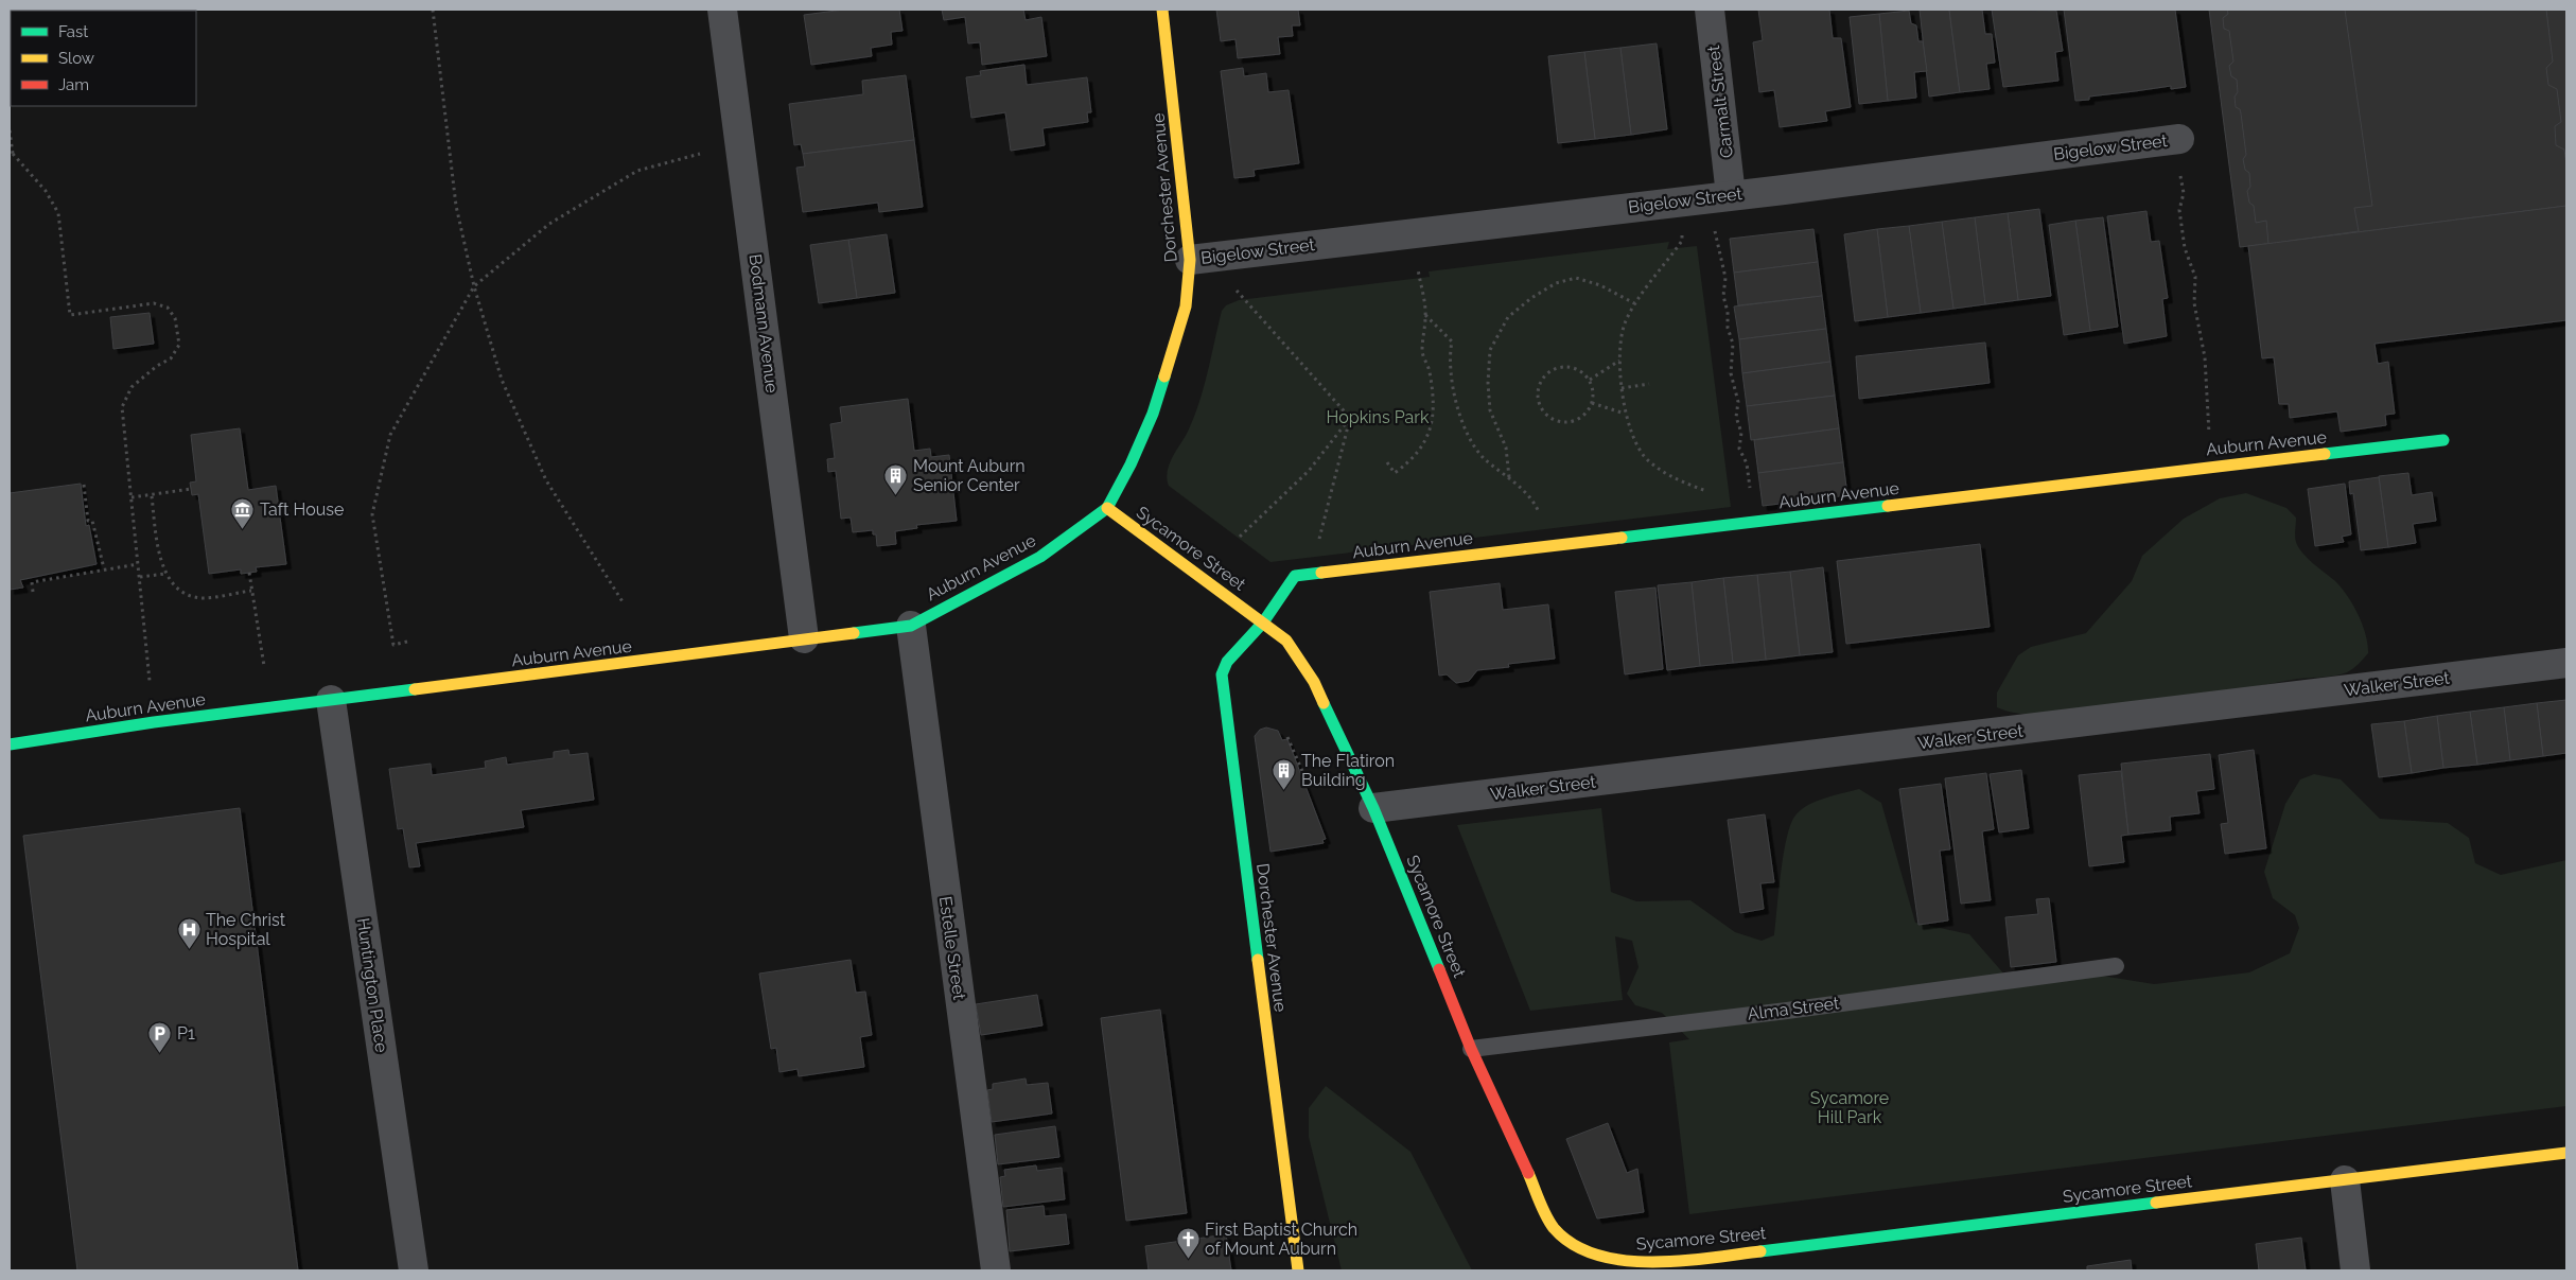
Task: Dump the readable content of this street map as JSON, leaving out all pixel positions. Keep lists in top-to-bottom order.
{
  "streets": {
    "main road": ["Dorchester Avenue", "Auburn Avenue", "Sycamore Street"],
    "street": [
      "Carmalt Street",
      "Bigelow Street",
      "Bodmann Avenue",
      "Walker Street",
      "Estelle Street",
      "Huntington Place"
    ],
    "lane": ["Alma Street"]
  },
  "crossings": [
    ["Carmalt Street", "Bigelow Street"],
    ["Bigelow Street", "Dorchester Avenue"],
    ["Dorchester Avenue", "Auburn Avenue"],
    ["Dorchester Avenue", "Sycamore Street"],
    ["Bodmann Avenue", "Auburn Avenue"],
    ["Auburn Avenue", "Sycamore Street"],
    ["Auburn Avenue", "Estelle Street"],
    ["Auburn Avenue", "Huntington Place"],
    ["Sycamore Street", "Walker Street"],
    ["Sycamore Street", "Alma Street"]
  ],
  "parks": ["Hopkins Park", "Sycamore Hill Park"],
  "places": {
    "building": ["Mount Auburn Senior Center", "The Flatiron Building"],
    "museum": ["Taft House"],
    "hospital": ["The Christ Hospital"],
    "parking": ["P1"],
    "church": ["First Baptist Church of Mount Auburn"]
  },
  "legend": ["Fast", "Slow", "Jam"]
}
